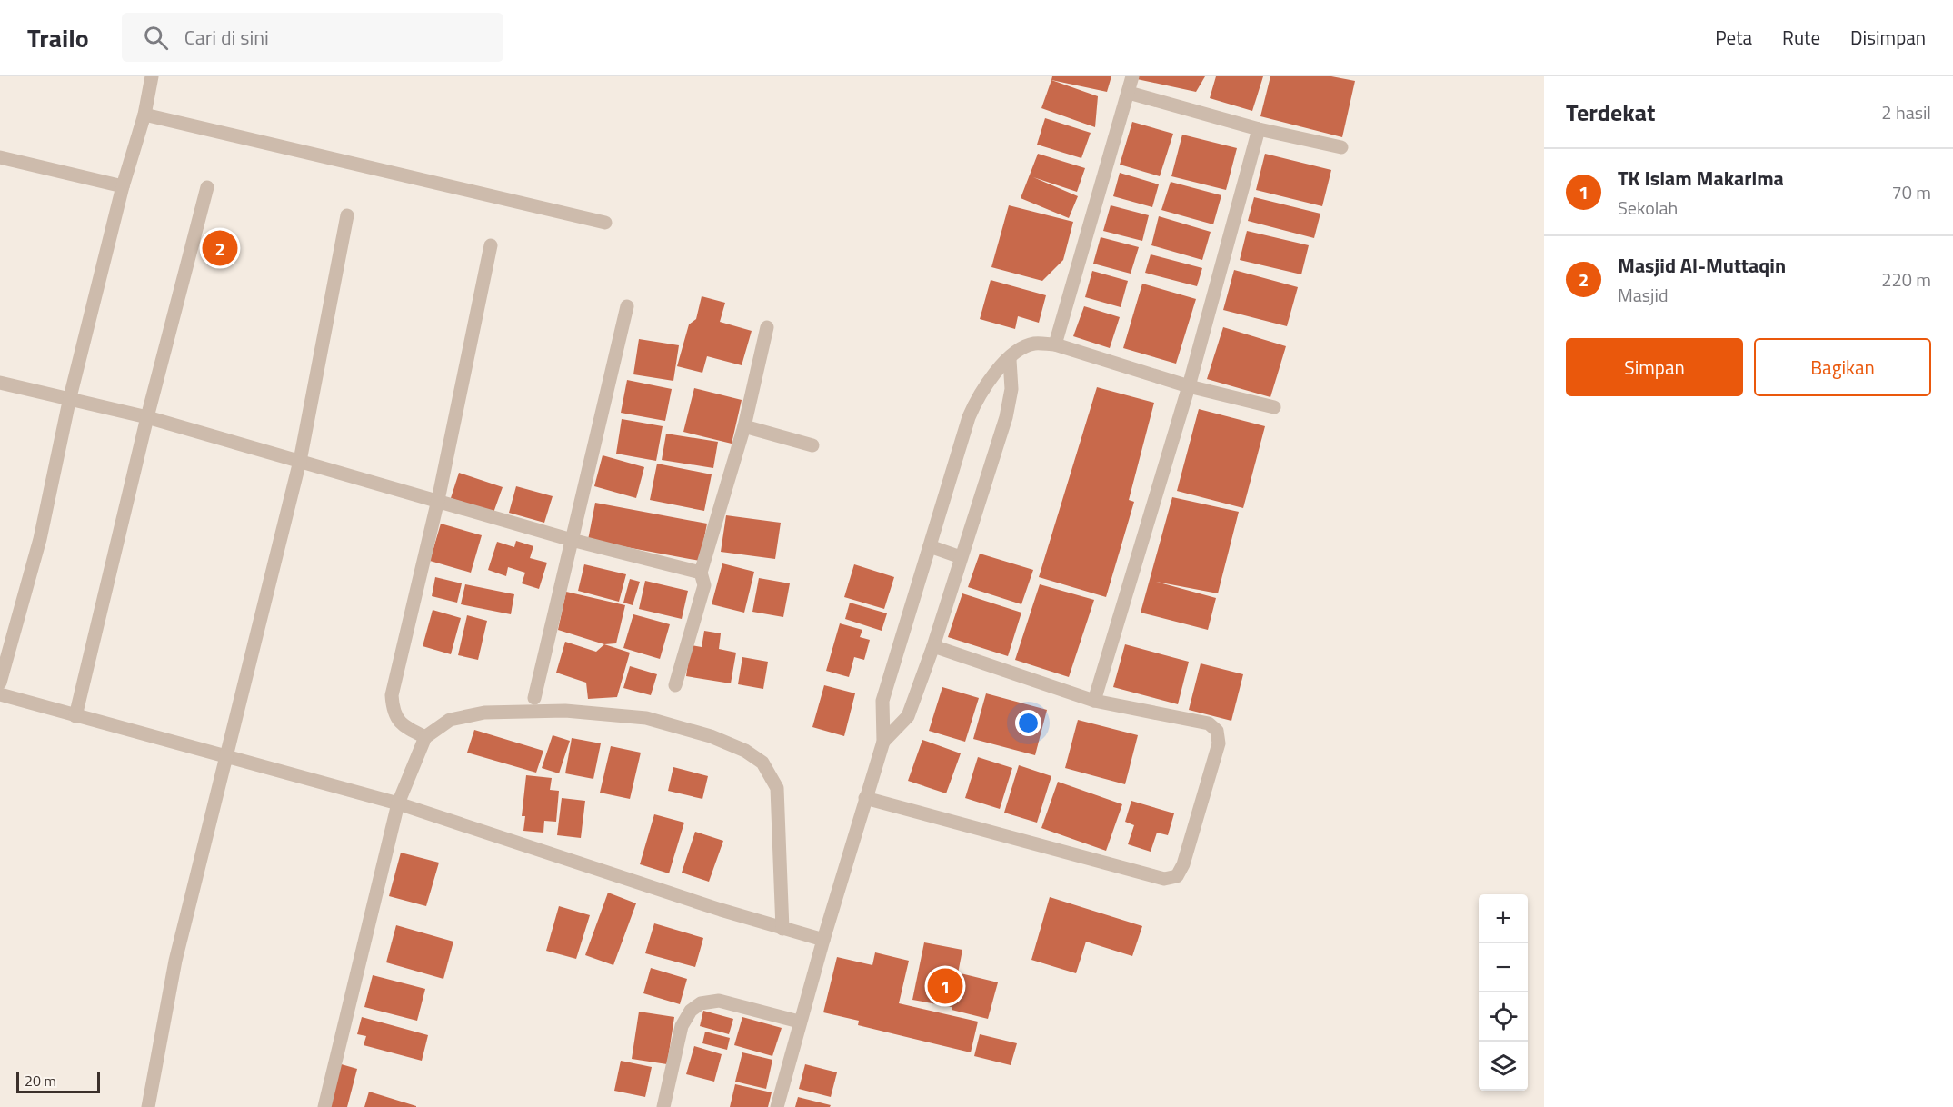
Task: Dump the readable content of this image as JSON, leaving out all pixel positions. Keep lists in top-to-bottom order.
{
  "scale_bar": "20 m",
  "page": {
    "header": "Trailo",
    "search": "Cari di sini",
    "nav": ["Peta", "Rute", "Disimpan"],
    "heading": ["Terdekat", "2 hasil"],
    "list": [
      {
        "mark": "1",
        "name": "TK Islam Makarima",
        "note": "Sekolah",
        "value": "70 m"
      },
      {
        "mark": "2",
        "name": "Masjid Al-Muttaqin",
        "note": "Masjid",
        "value": "220 m"
      }
    ],
    "pins": ["2", "1"],
    "buttons": ["Simpan", "Bagikan"],
    "map_buttons": ["+", "−"],
    "scale": "20 m"
  }
}
